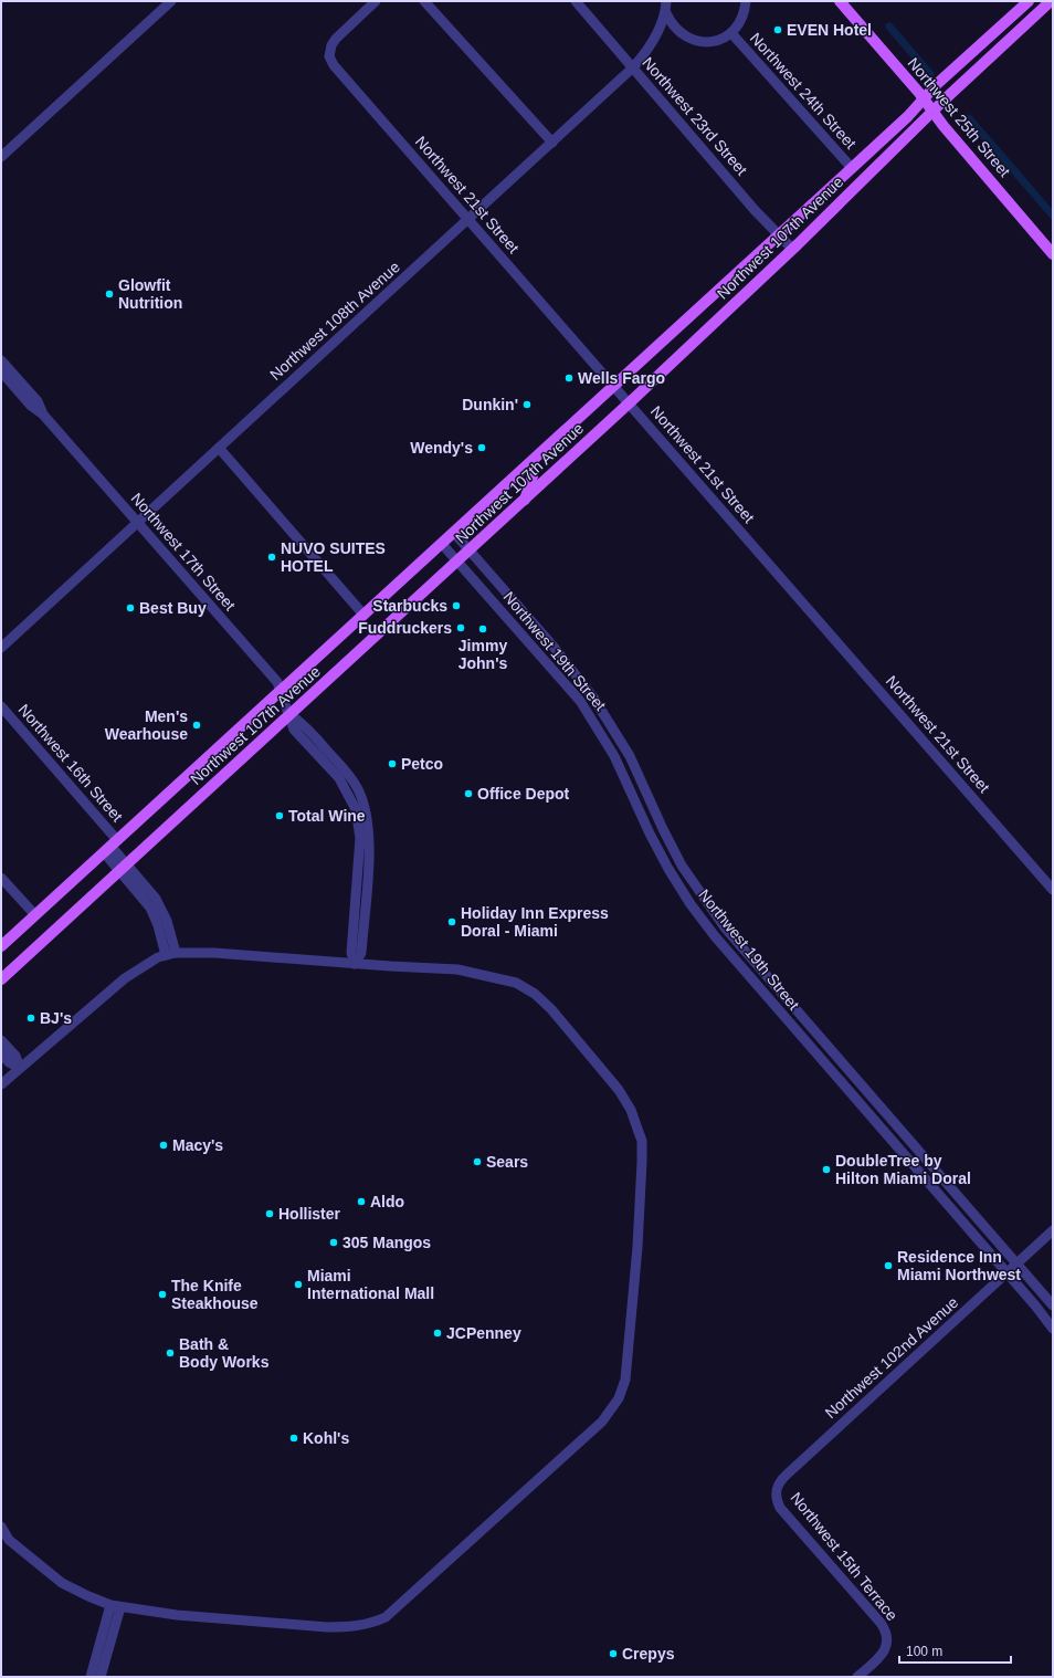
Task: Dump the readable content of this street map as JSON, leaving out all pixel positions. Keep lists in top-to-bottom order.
{
  "streets": {
    "main road": ["Northwest 25th Street", "Northwest 107th Avenue"],
    "street": [
      "Northwest 24th Street",
      "Northwest 23rd Street",
      "Northwest 21st Street",
      "Northwest 108th Avenue",
      "Northwest 17th Street",
      "Northwest 19th Street",
      "Northwest 16th Street",
      "Northwest 102nd Avenue",
      "Northwest 15th Terrace"
    ]
  },
  "crossings": [
    ["Northwest 24th Street", "Northwest 107th Avenue"],
    ["Northwest 23rd Street", "Northwest 107th Avenue"],
    ["Northwest 23rd Street", "Northwest 108th Avenue"],
    ["Northwest 25th Street", "Northwest 107th Avenue"],
    ["Northwest 21st Street", "Northwest 107th Avenue"],
    ["Northwest 21st Street", "Northwest 108th Avenue"],
    ["Northwest 107th Avenue", "Northwest 17th Street"],
    ["Northwest 107th Avenue", "Northwest 19th Street"],
    ["Northwest 107th Avenue", "Northwest 16th Street"],
    ["Northwest 108th Avenue", "Northwest 17th Street"],
    ["Northwest 19th Street", "Northwest 102nd Avenue"],
    ["Northwest 102nd Avenue", "Northwest 15th Terrace"]
  ],
  "places": [
    "EVEN Hotel",
    "Glowfit Nutrition",
    "Wells Fargo",
    "Dunkin'",
    "Wendy's",
    "NUVO SUITES HOTEL",
    "Starbucks",
    "Best Buy",
    "Fuddruckers",
    "Jimmy John's",
    "Men's Wearhouse",
    "Petco",
    "Office Depot",
    "Total Wine",
    "Holiday Inn Express Doral - Miami",
    "BJ's",
    "Macy's",
    "Sears",
    "DoubleTree by Hilton Miami Doral",
    "Aldo",
    "Hollister",
    "305 Mangos",
    "Residence Inn Miami Northwest",
    "Miami International Mall",
    "The Knife Steakhouse",
    "JCPenney",
    "Bath & Body Works",
    "Kohl's",
    "Crepys"
  ],
  "scale_bar": "100 m"
}
